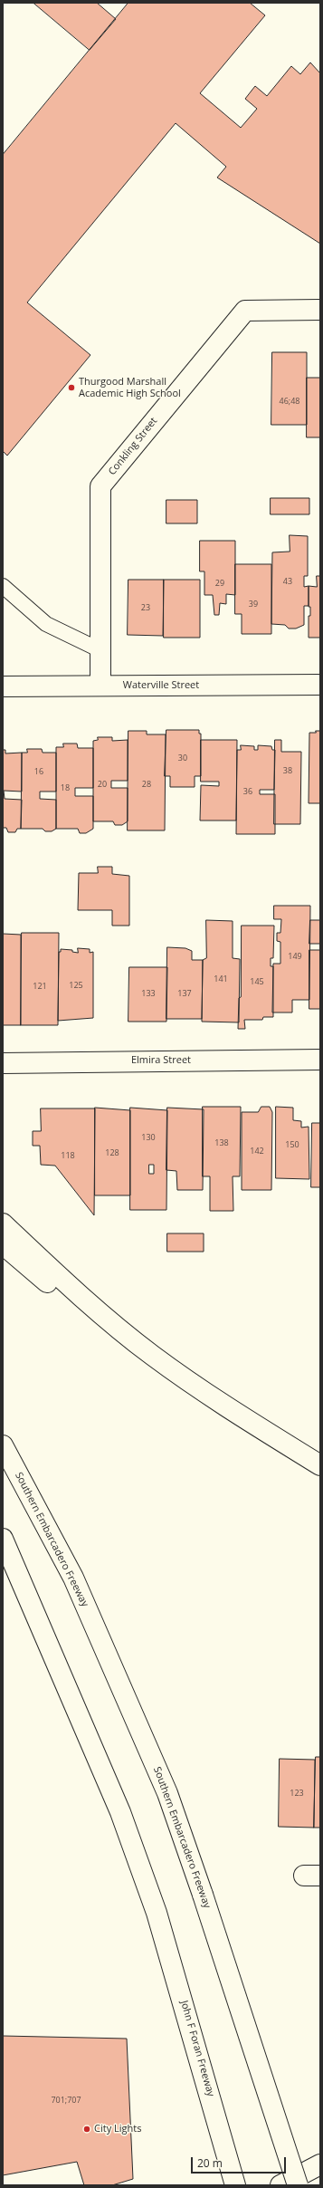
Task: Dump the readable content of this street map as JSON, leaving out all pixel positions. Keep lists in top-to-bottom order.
{
  "streets": {
    "main road": [
      "Conkling Street",
      "Waterville Street",
      "Elmira Street",
      "Southern Embarcadero Freeway",
      "John F Foran Freeway"
    ]
  },
  "crossings": [
    ["Conkling Street", "Waterville Street"]
  ],
  "places": ["Thurgood Marshall Academic High School", "City Lights"],
  "house_numbers": [
    "46;48",
    "43",
    "29",
    "39",
    "23",
    "30",
    "38",
    "16",
    "20",
    "28",
    "18",
    "36",
    "149",
    "141",
    "145",
    "125",
    "121",
    "133",
    "137",
    "130",
    "138",
    "150",
    "142",
    "128",
    "118",
    "123",
    "701;707"
  ],
  "scale_bar": "20 m"
}
